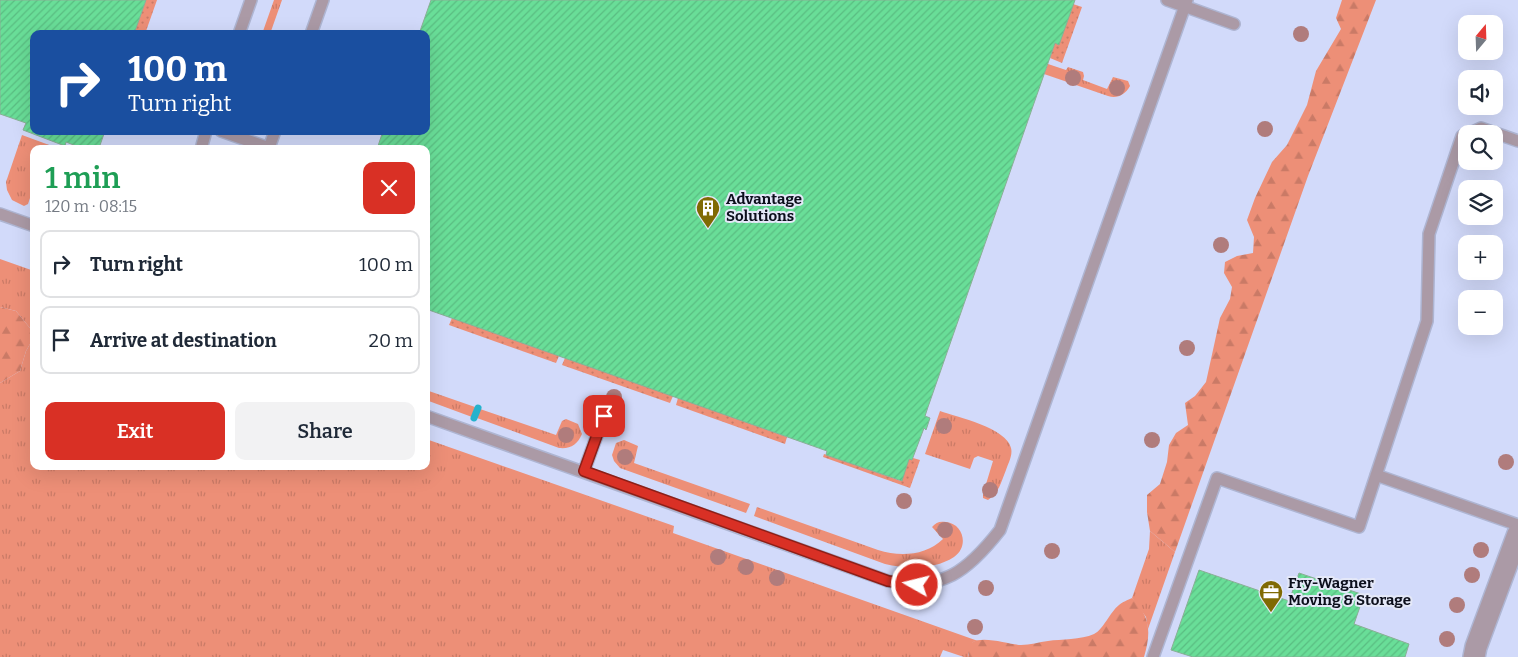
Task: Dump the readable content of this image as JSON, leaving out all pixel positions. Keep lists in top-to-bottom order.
{
  "places": {
    "building": ["Advantage Solutions"],
    "office": ["Fry-Wagner Moving & Storage"]
  },
  "north": "top",
  "page": {
    "map_buttons": ["+", "−"],
    "turn": ["100 m", "Turn right"],
    "heading": ["1 min", "120 m · 08:15"],
    "list": [
      {
        "name": "Turn right",
        "value": "100 m"
      },
      {
        "name": "Arrive at destination",
        "value": "20 m"
      }
    ],
    "buttons": ["Exit", "Share"]
  }
}
